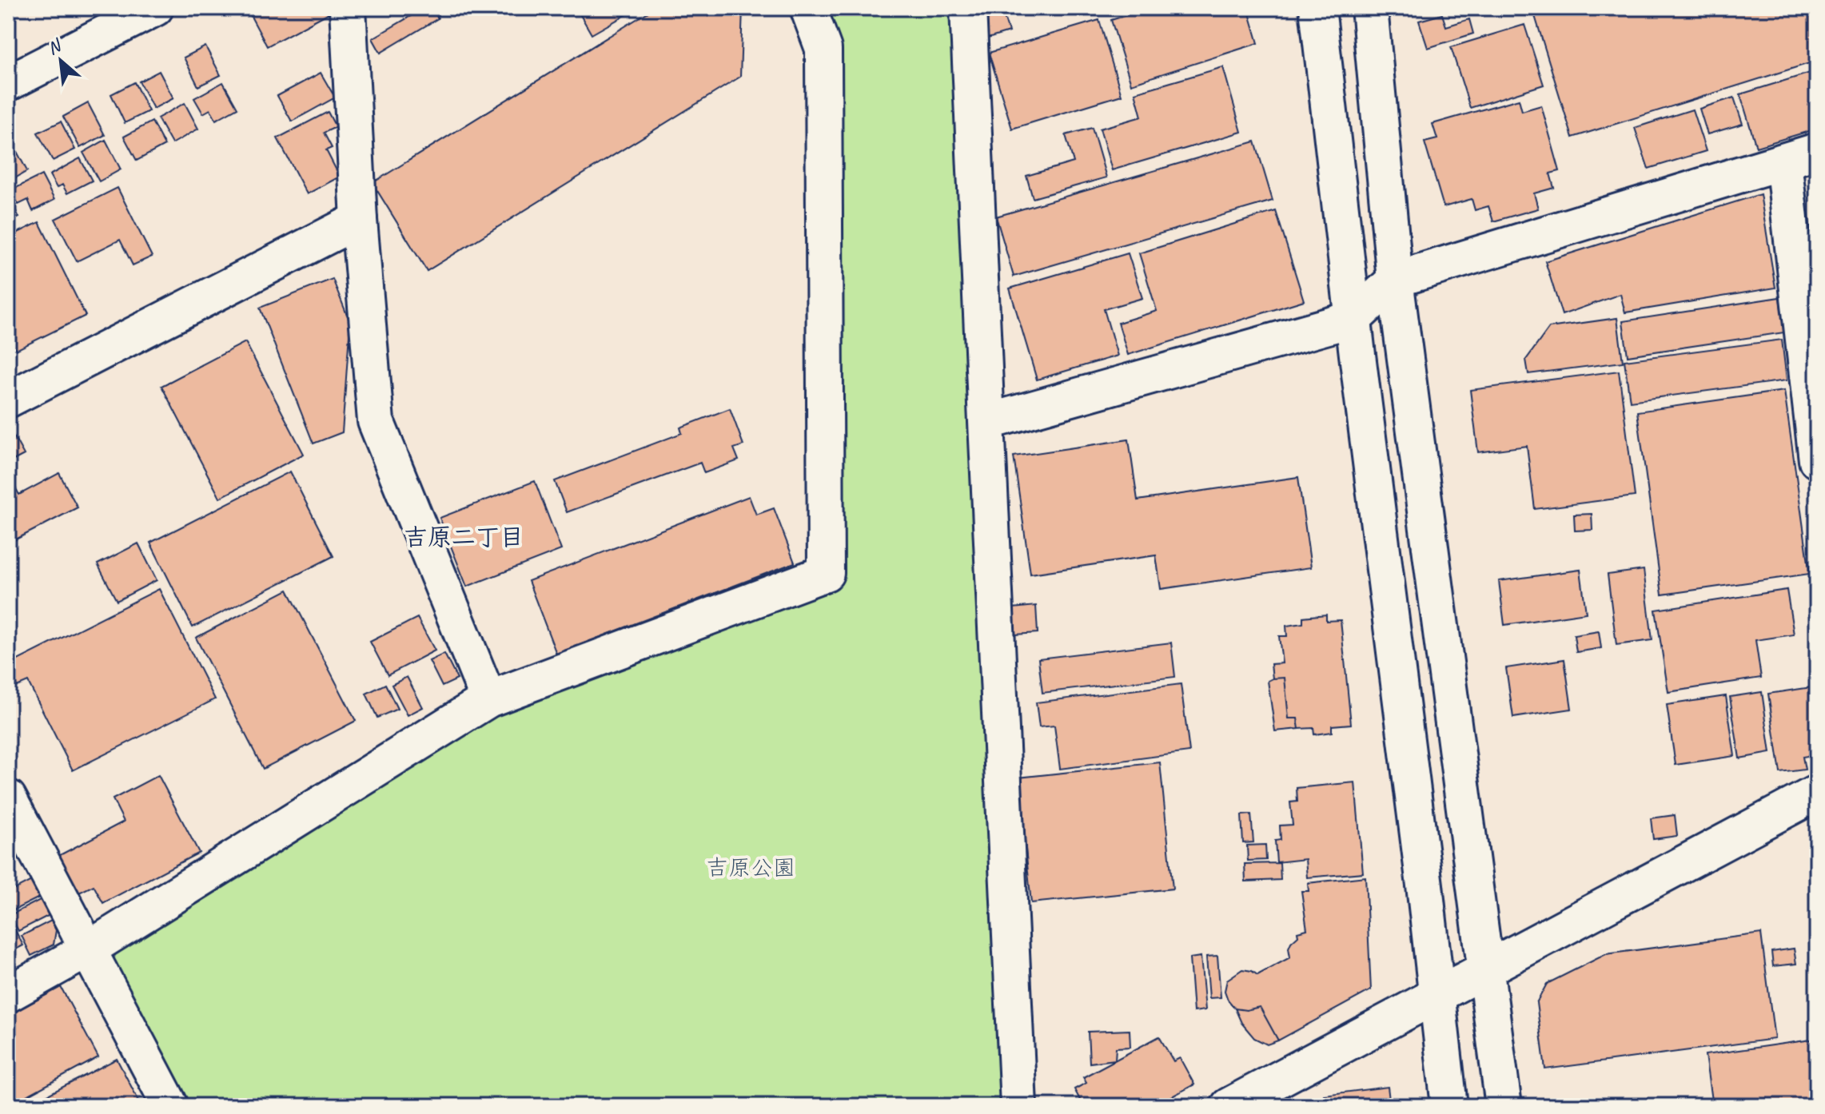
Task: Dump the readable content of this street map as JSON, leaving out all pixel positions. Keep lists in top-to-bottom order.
{
  "districts": ["吉原二丁目"],
  "parks": ["吉原公園"],
  "north": "top left"
}
